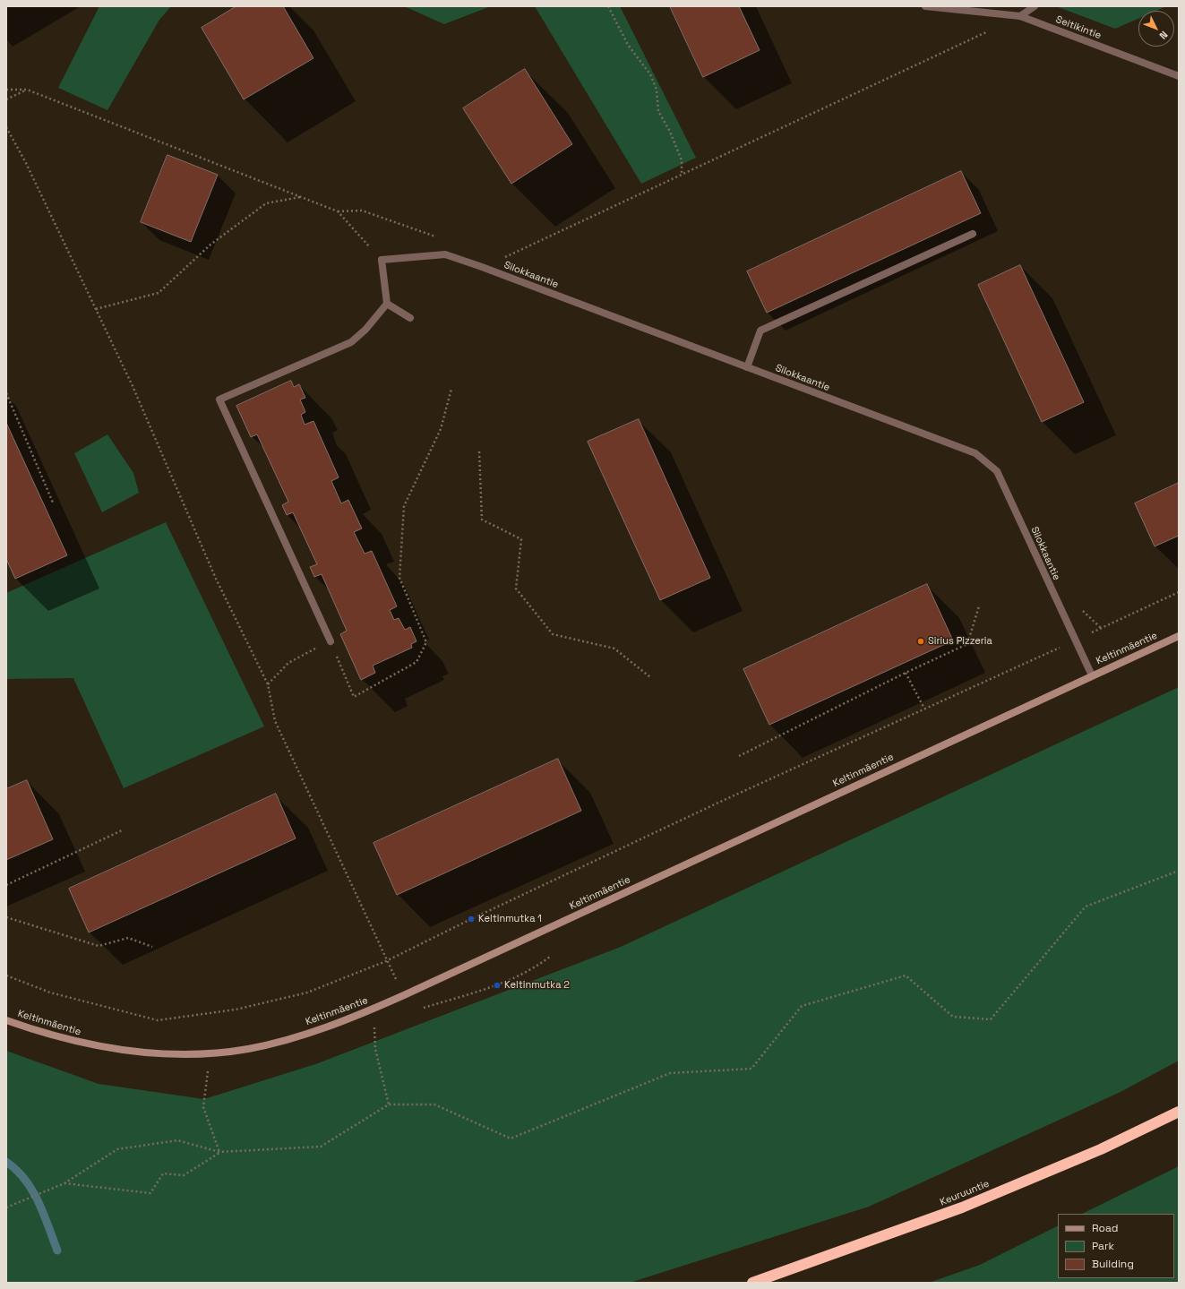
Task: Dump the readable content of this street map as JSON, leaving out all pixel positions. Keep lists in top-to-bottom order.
{
  "streets": {
    "highway": ["Keuruuntie"],
    "main road": ["Keltinmäentie"],
    "street": ["Seitikintie", "Silokkaantie"]
  },
  "crossings": [
    ["Silokkaantie", "Keltinmäentie"]
  ],
  "places": ["Sirius Pizzeria", "Keltinmutka 1", "Keltinmutka 2"],
  "legend": ["Road", "Park", "Building"],
  "north": "bottom right"
}
